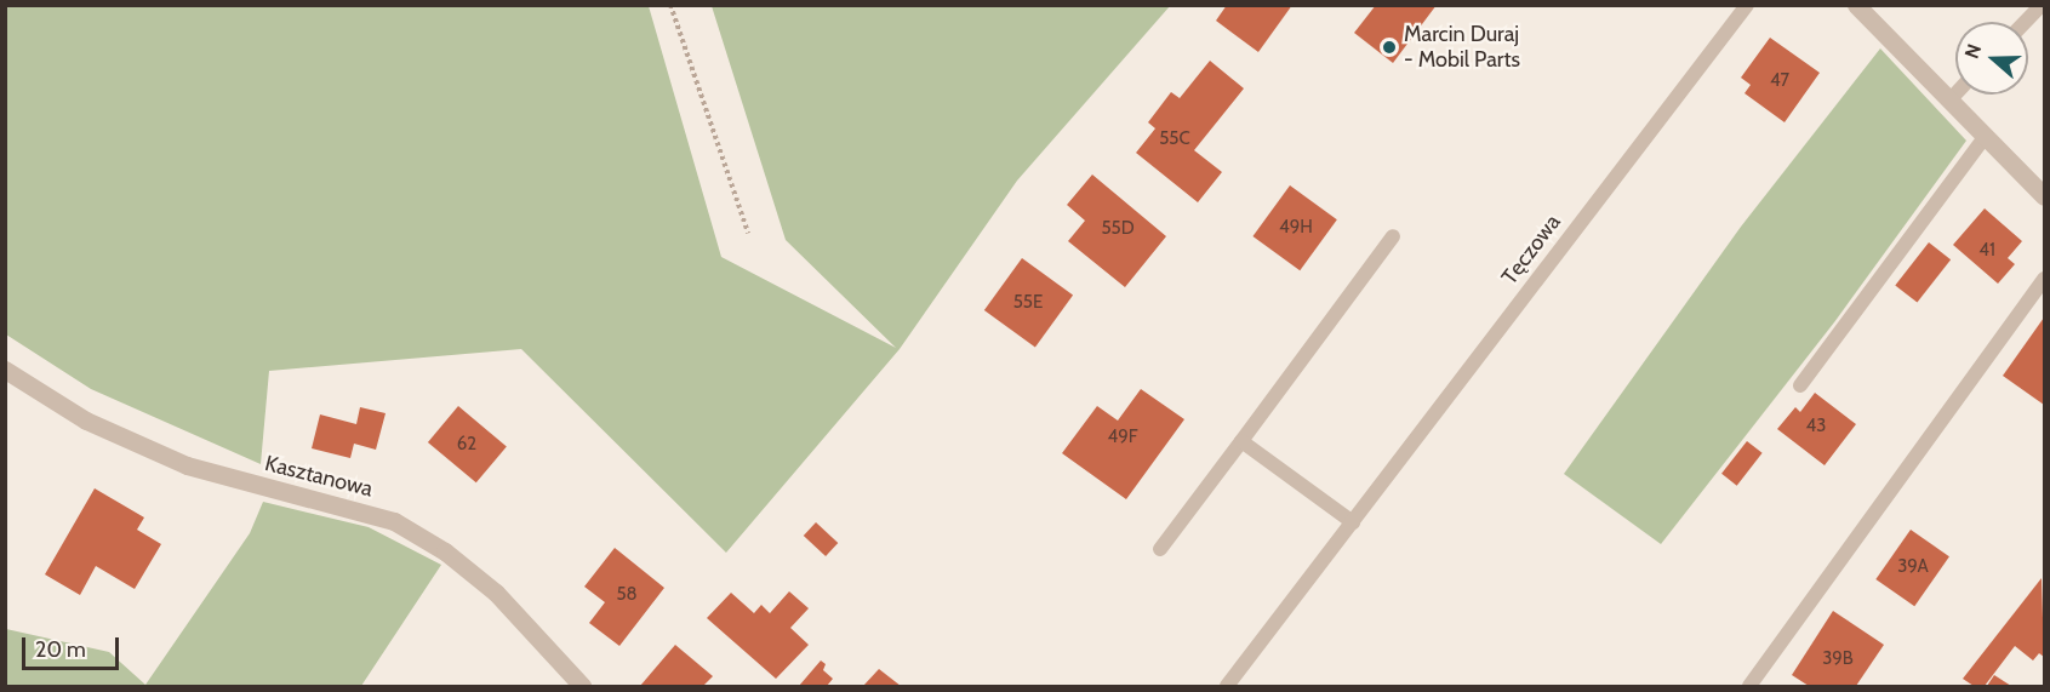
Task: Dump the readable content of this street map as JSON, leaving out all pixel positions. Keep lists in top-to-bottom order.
{
  "streets": {
    "street": ["Kasztanowa"],
    "lane": ["Tęczowa"]
  },
  "places": ["Marcin Duraj - Mobil Parts"],
  "house_numbers": [
    "47",
    "55C",
    "49H",
    "55D",
    "41",
    "55E",
    "43",
    "49F",
    "62",
    "39A",
    "58",
    "39B"
  ],
  "scale_bar": "20 m",
  "north": "left"
}
